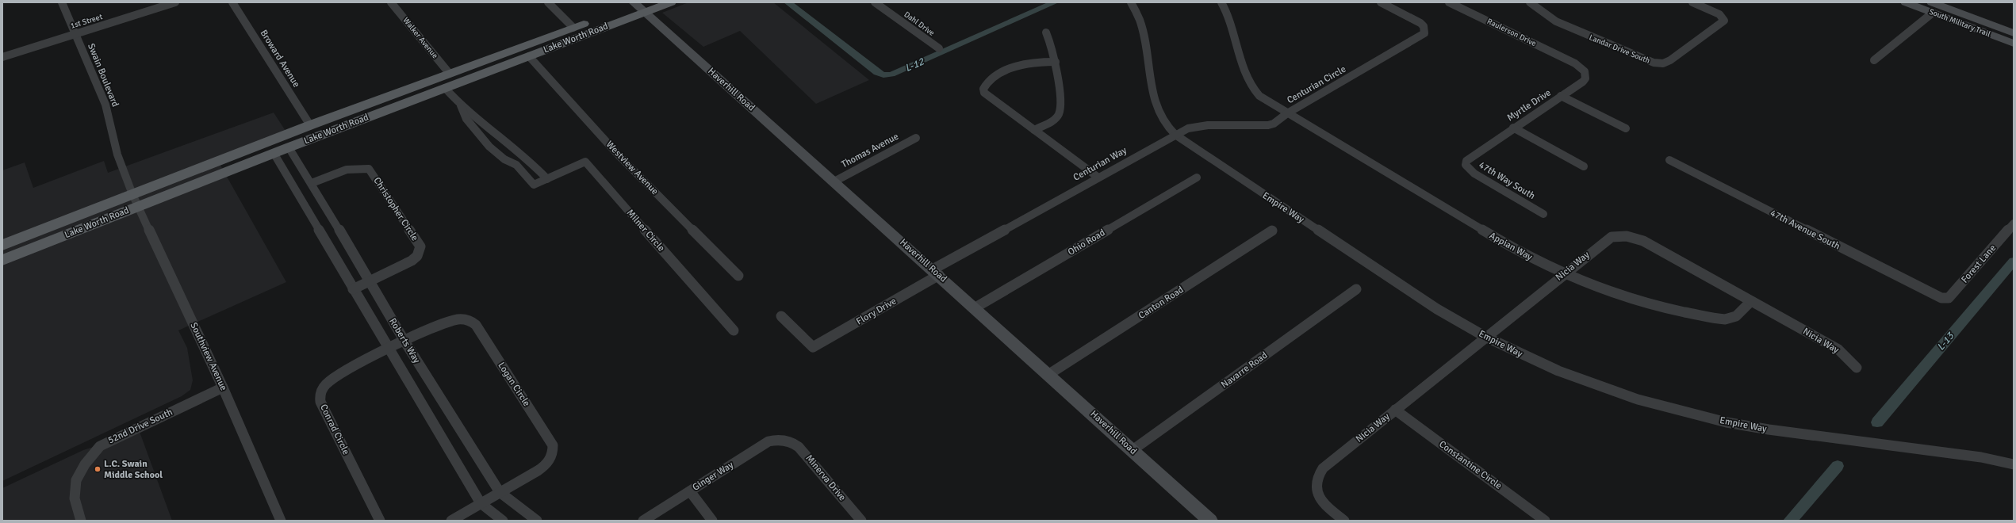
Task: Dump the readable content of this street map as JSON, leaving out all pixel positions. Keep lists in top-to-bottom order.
{
  "streets": {
    "main road": ["Lake Worth Road"],
    "street": [
      "1st Street",
      "South Military Trail",
      "Dahl Drive",
      "Raulerson Drive",
      "Walker Avenue",
      "Landar Drive South",
      "Broward Avenue",
      "Swain Boulevard",
      "Centurian Circle",
      "Haverhill Road",
      "Myrtle Drive",
      "Thomas Avenue",
      "Centurian Way",
      "Westview Avenue",
      "47th Way South",
      "Empire Way",
      "Christopher Circle",
      "47th Avenue South",
      "Milner Circle",
      "Ohio Road",
      "Appian Way",
      "Forest Lane",
      "Nicia Way",
      "Canton Road",
      "Flory Drive",
      "Roberts Way",
      "Southview Avenue",
      "Navarre Road",
      "Logan Circle",
      "52nd Drive South",
      "Conrad Circle",
      "Constantine Circle",
      "Ginger Way",
      "Minerva Drive"
    ]
  },
  "crossings": [
    ["1st Street", "Swain Boulevard"],
    ["Raulerson Drive", "Myrtle Drive"],
    ["Walker Avenue", "Lake Worth Road"],
    ["Lake Worth Road", "Broward Avenue"],
    ["Lake Worth Road", "Swain Boulevard"],
    ["Lake Worth Road", "Haverhill Road"],
    ["Lake Worth Road", "Westview Avenue"],
    ["Lake Worth Road", "Milner Circle"],
    ["Lake Worth Road", "Roberts Way"],
    ["Lake Worth Road", "Southview Avenue"],
    ["Swain Boulevard", "Southview Avenue"],
    ["Centurian Circle", "Centurian Way"],
    ["Centurian Circle", "Appian Way"],
    ["Haverhill Road", "Thomas Avenue"],
    ["Haverhill Road", "Centurian Way"],
    ["Haverhill Road", "Ohio Road"],
    ["Haverhill Road", "Canton Road"],
    ["Haverhill Road", "Flory Drive"],
    ["Haverhill Road", "Navarre Road"],
    ["Myrtle Drive", "47th Way South"],
    ["Centurian Way", "Empire Way"],
    ["Centurian Way", "Appian Way"],
    ["Centurian Way", "Flory Drive"],
    ["Empire Way", "Nicia Way"],
    ["Christopher Circle", "Roberts Way"],
    ["47th Avenue South", "Forest Lane"],
    ["Appian Way", "Nicia Way"],
    ["Nicia Way", "Constantine Circle"],
    ["Roberts Way", "Logan Circle"],
    ["Roberts Way", "Conrad Circle"],
    ["Southview Avenue", "52nd Drive South"],
    ["Logan Circle", "Conrad Circle"],
    ["Ginger Way", "Minerva Drive"]
  ],
  "water": ["L-12", "L-13"],
  "places": ["L.C. Swain Middle School"]
}
